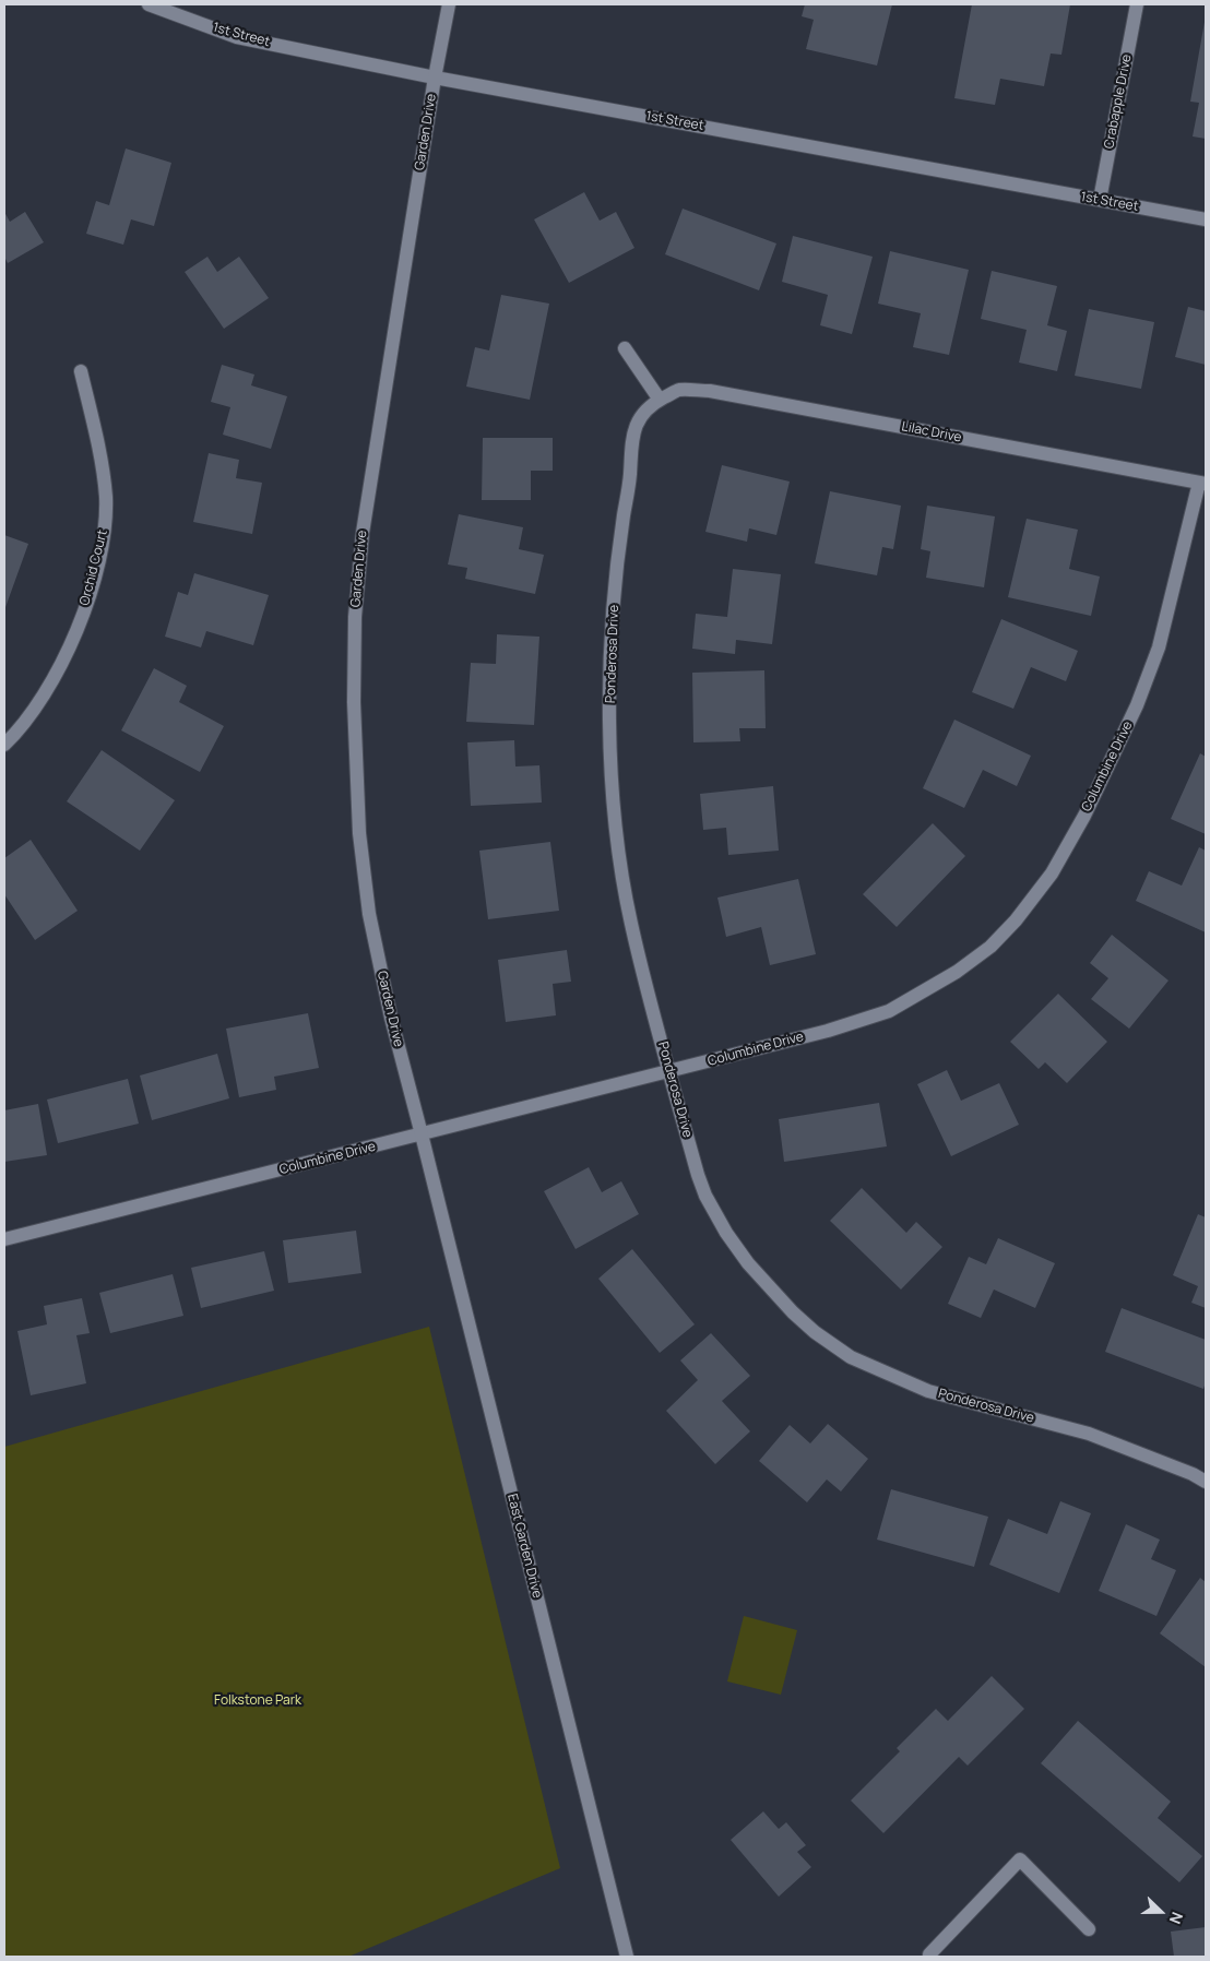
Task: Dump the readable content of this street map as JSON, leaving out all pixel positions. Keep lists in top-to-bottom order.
{
  "streets": {
    "street": [
      "1st Street",
      "Crabapple Drive",
      "Garden Drive",
      "Lilac Drive",
      "Orchid Court",
      "Ponderosa Drive",
      "Columbine Drive",
      "East Garden Drive"
    ]
  },
  "crossings": [
    ["1st Street", "Crabapple Drive"],
    ["1st Street", "Garden Drive"],
    ["Garden Drive", "Columbine Drive"],
    ["Garden Drive", "East Garden Drive"],
    ["Lilac Drive", "Ponderosa Drive"],
    ["Lilac Drive", "Columbine Drive"],
    ["Ponderosa Drive", "Columbine Drive"],
    ["Columbine Drive", "East Garden Drive"]
  ],
  "parks": ["Folkstone Park"],
  "north": "right"
}
